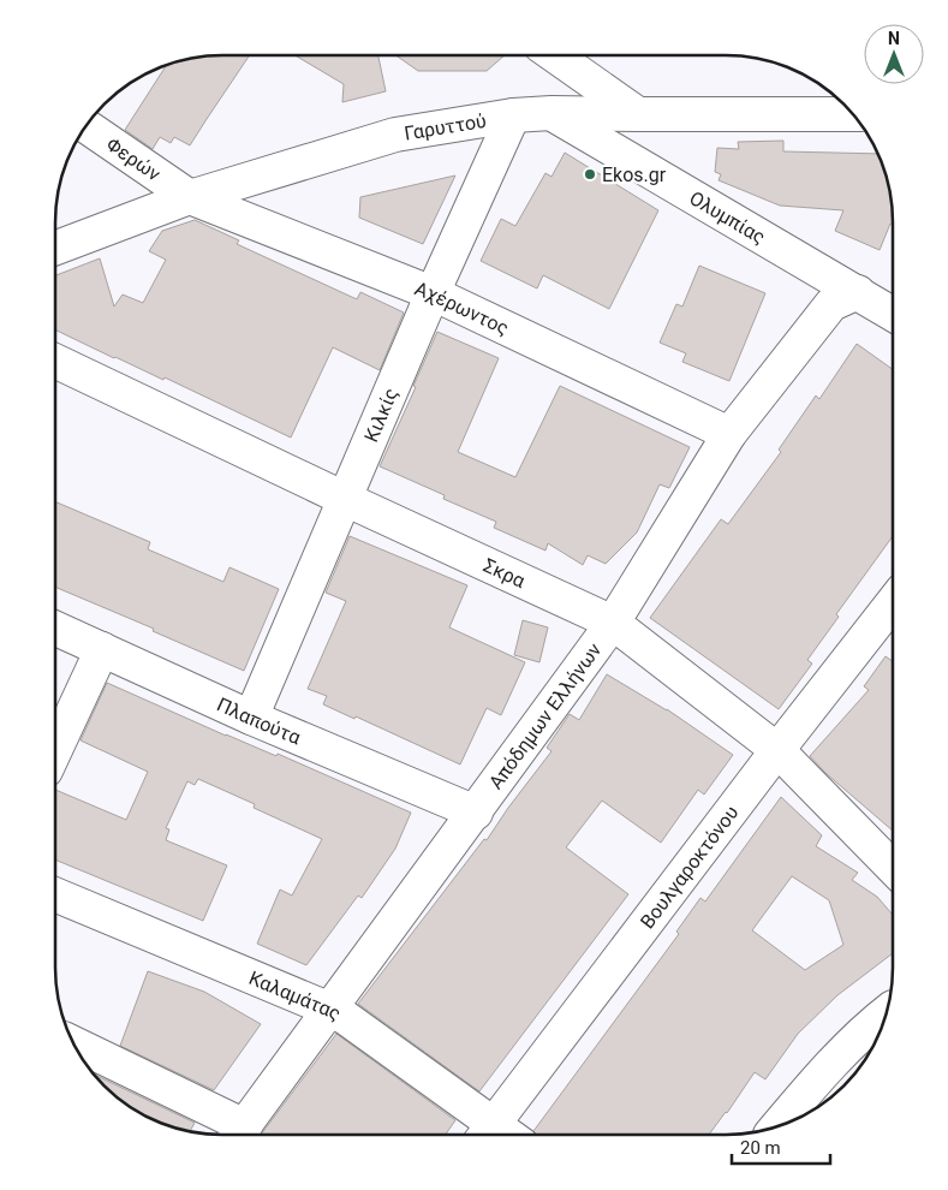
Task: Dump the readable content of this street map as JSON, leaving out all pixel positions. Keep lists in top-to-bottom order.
{
  "streets": {
    "street": [
      "Γαρυττού",
      "Φερών",
      "Ολυμπίας",
      "Αχέρωντος",
      "Κιλκίς",
      "Σκρα",
      "Απόδημων Ελλήνων",
      "Πλαπούτα",
      "Βουλγαροκτόνου",
      "Καλαμάτας"
    ]
  },
  "crossings": [
    ["Γαρυττού", "Φερών"],
    ["Γαρυττού", "Ολυμπίας"],
    ["Γαρυττού", "Αχέρωντος"],
    ["Γαρυττού", "Κιλκίς"],
    ["Φερών", "Αχέρωντος"],
    ["Ολυμπίας", "Απόδημων Ελλήνων"],
    ["Αχέρωντος", "Κιλκίς"],
    ["Αχέρωντος", "Απόδημων Ελλήνων"],
    ["Κιλκίς", "Σκρα"],
    ["Κιλκίς", "Πλαπούτα"],
    ["Σκρα", "Απόδημων Ελλήνων"],
    ["Σκρα", "Βουλγαροκτόνου"],
    ["Απόδημων Ελλήνων", "Πλαπούτα"],
    ["Απόδημων Ελλήνων", "Καλαμάτας"]
  ],
  "places": ["Ekos.gr"],
  "scale_bar": "20 m",
  "north": "top"
}
